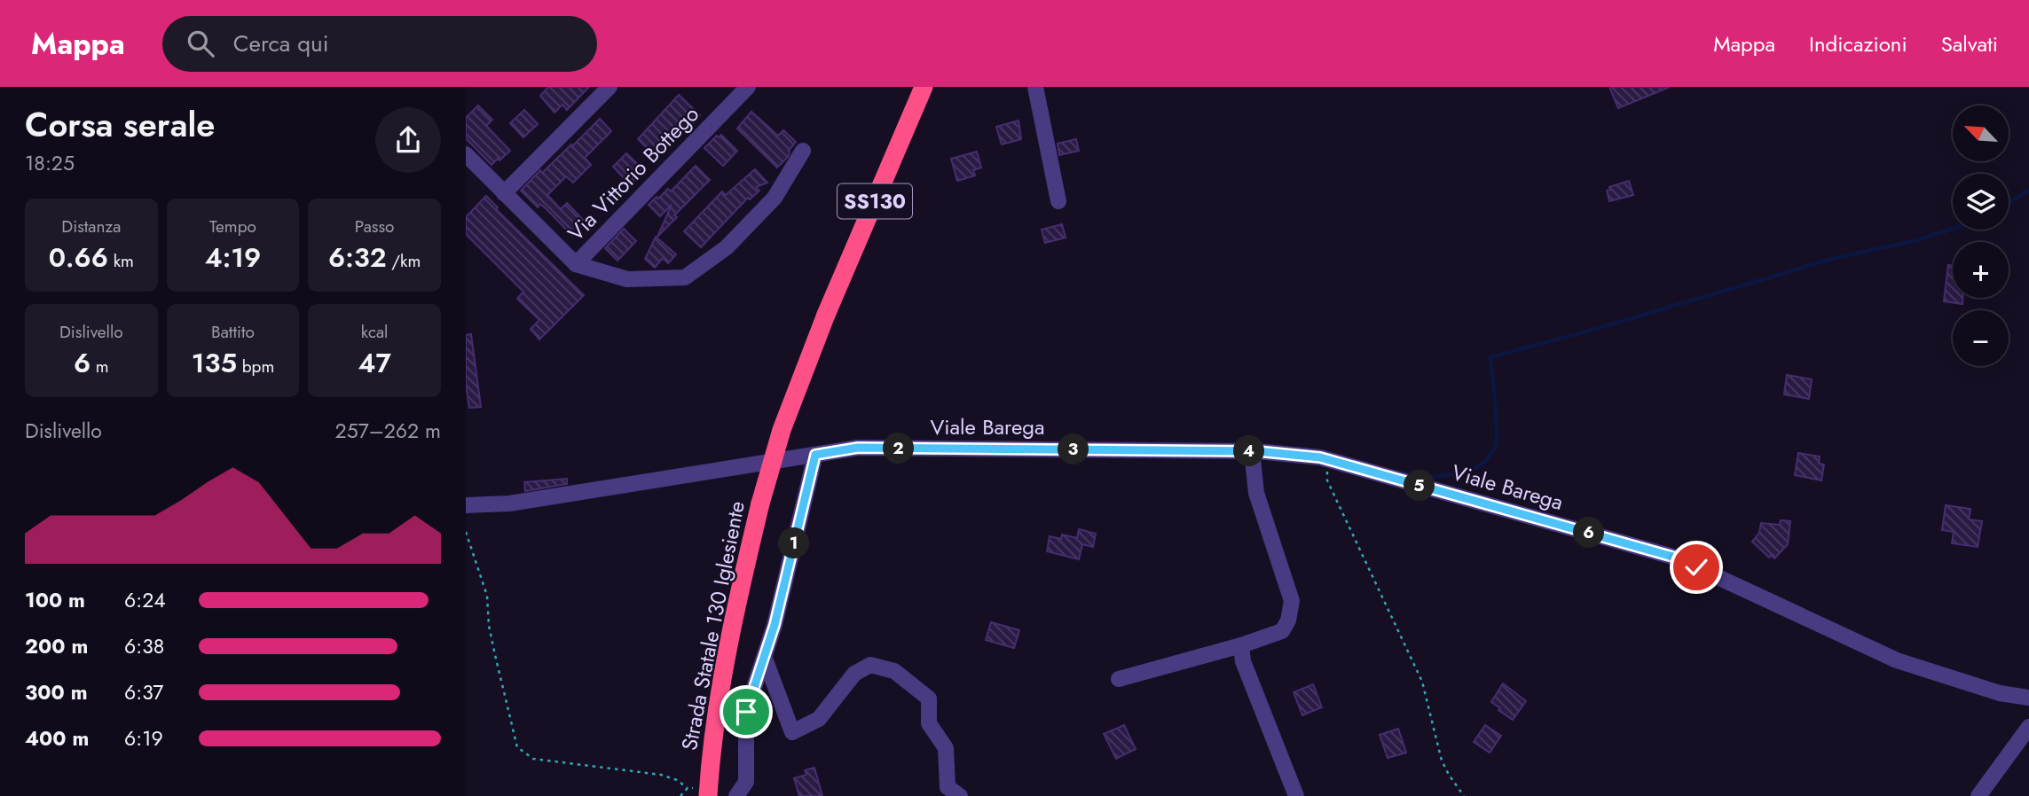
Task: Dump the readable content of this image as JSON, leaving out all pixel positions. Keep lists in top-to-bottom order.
{
  "streets": {
    "highway": ["SS130", "Strada Statale 130 Iglesiente"],
    "street": ["Via Vittorio Bottego", "Viale Barega"]
  },
  "north": "top left",
  "page": {
    "header": "Mappa",
    "search": "Cerca qui",
    "nav": ["Mappa", "Indicazioni", "Salvati"],
    "heading": ["Corsa serale", "18:25"],
    "map_buttons": ["+", "−"],
    "stats": [
      ["Distanza", "0.66 km"],
      ["Tempo", "4:19"],
      ["Passo", "6:32 /km"],
      ["Dislivello", "6 m"],
      ["Battito", "135 bpm"],
      ["kcal", "47"]
    ],
    "chart": ["Dislivello", "257–262 m"],
    "pins": [
      "2",
      "3",
      "4",
      "5",
      "6",
      "1"
    ],
    "list": [
      {
        "name": "100 m",
        "note": "6:24"
      },
      {
        "name": "200 m",
        "note": "6:38"
      },
      {
        "name": "300 m",
        "note": "6:37"
      },
      {
        "name": "400 m",
        "note": "6:19"
      }
    ]
  }
}
